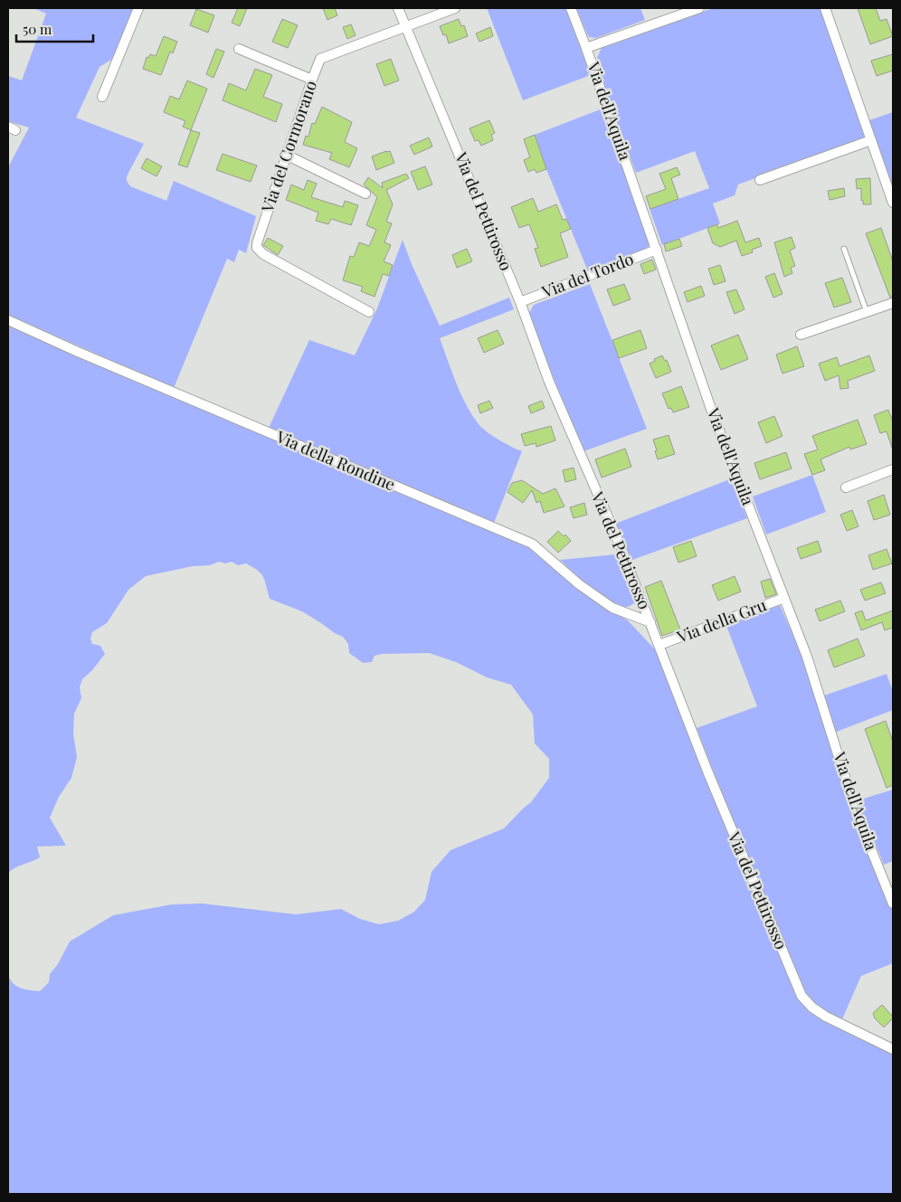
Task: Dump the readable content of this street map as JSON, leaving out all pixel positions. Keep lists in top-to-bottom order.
{
  "streets": {
    "street": [
      "Via dell'Aquila",
      "Via del Cormorano",
      "Via del Pettirosso",
      "Via del Tordo",
      "Via della Rondine",
      "Via della Gru"
    ]
  },
  "crossings": [
    ["Via dell'Aquila", "Via del Tordo"],
    ["Via dell'Aquila", "Via della Gru"],
    ["Via del Cormorano", "Via del Pettirosso"],
    ["Via del Pettirosso", "Via del Tordo"],
    ["Via del Pettirosso", "Via della Rondine"],
    ["Via del Pettirosso", "Via della Gru"]
  ],
  "scale_bar": "50 m"
}
